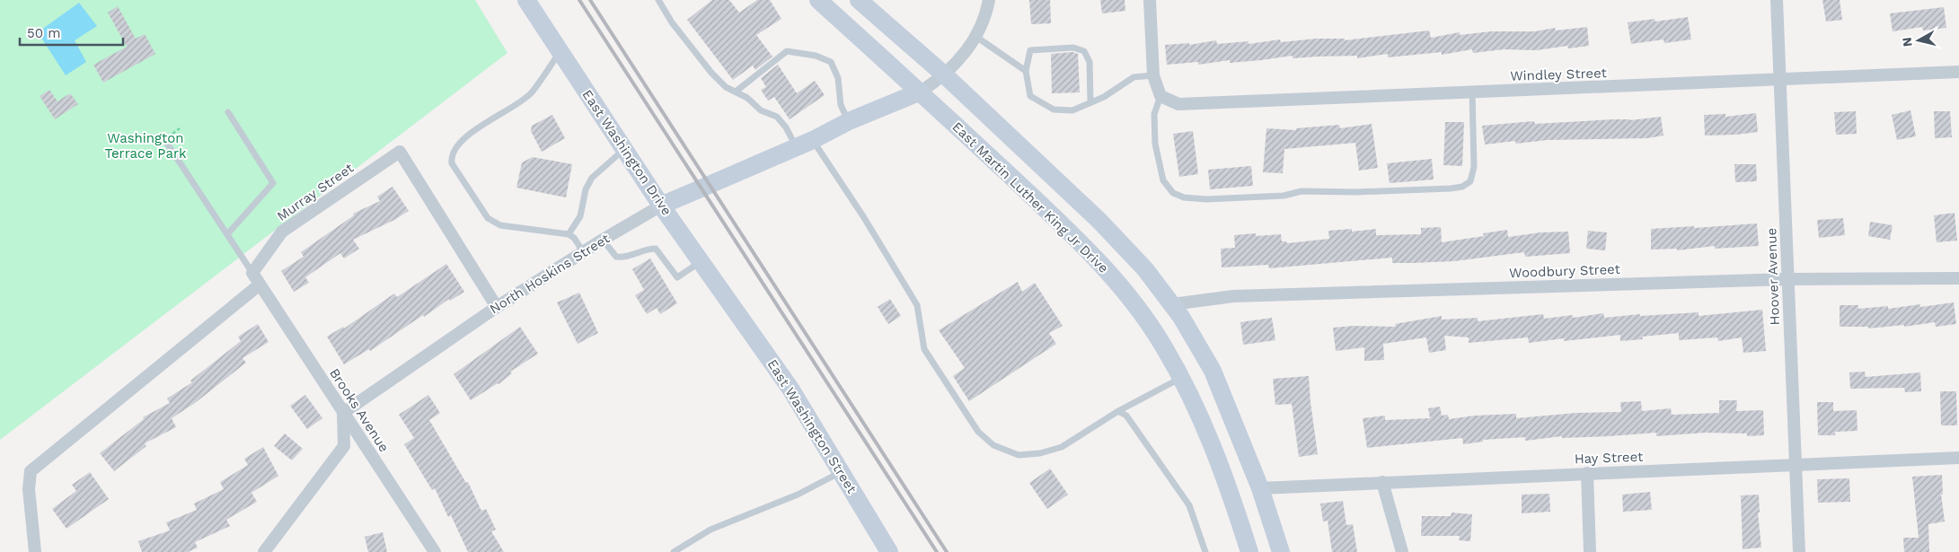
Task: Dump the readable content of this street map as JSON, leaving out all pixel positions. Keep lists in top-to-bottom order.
{
  "streets": {
    "main road": [
      "East Washington Drive",
      "East Martin Luther King Jr Drive",
      "North Hoskins Street",
      "East Washington Street"
    ],
    "street": [
      "Windley Street",
      "Murray Street",
      "Woodbury Street",
      "Hoover Avenue",
      "Brooks Avenue",
      "Hay Street"
    ]
  },
  "crossings": [
    ["Windley Street", "Hoover Avenue"],
    ["East Washington Drive", "North Hoskins Street"],
    ["East Washington Drive", "East Washington Street"],
    ["Murray Street", "North Hoskins Street"],
    ["East Martin Luther King Jr Drive", "North Hoskins Street"],
    ["Woodbury Street", "Hoover Avenue"],
    ["North Hoskins Street", "Brooks Avenue"],
    ["Hoover Avenue", "Hay Street"]
  ],
  "parks": ["Washington Terrace Park"],
  "scale_bar": "50 m",
  "north": "left"
}
